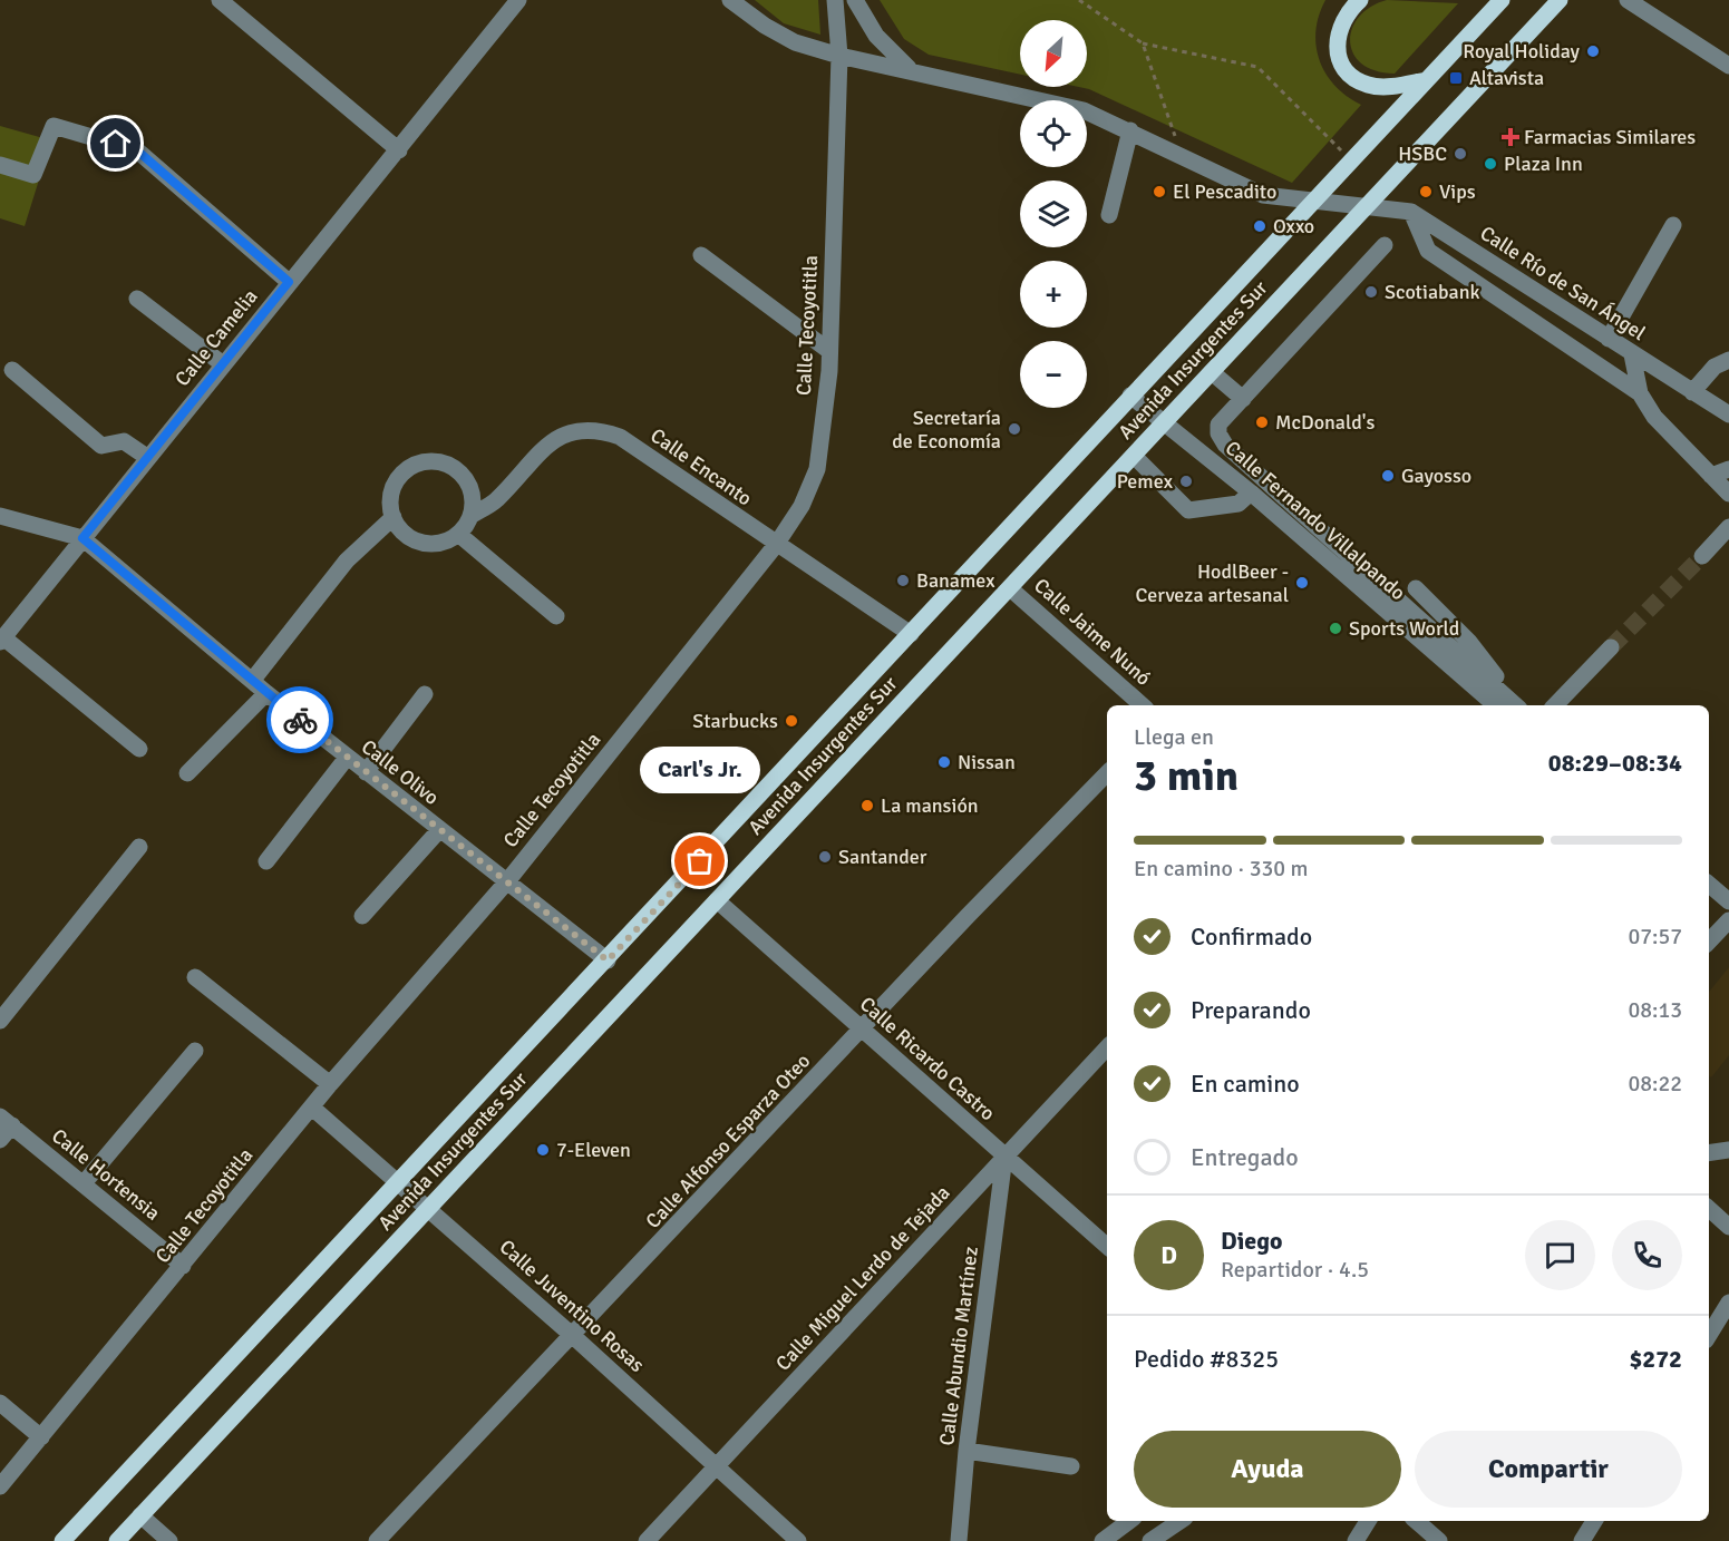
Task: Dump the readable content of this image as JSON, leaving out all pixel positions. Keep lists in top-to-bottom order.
{
  "streets": {
    "main road": ["Avenida Insurgentes Sur"],
    "street": [
      "Calle Río de San Ángel",
      "Calle Tecoyotitla",
      "Calle Camelia",
      "Calle Encanto",
      "Calle Fernando Villalpando",
      "Calle Jaime Nunó",
      "Calle Olivo",
      "Calle Ricardo Castro",
      "Calle Alfonso Esparza Oteo",
      "Calle Hortensia",
      "Calle Miguel Lerdo de Tejada",
      "Calle Juventino Rosas",
      "Calle Abundio Martínez"
    ]
  },
  "crossings": [
    ["Calle Río de San Ángel", "Calle Tecoyotitla"],
    ["Calle Río de San Ángel", "Avenida Insurgentes Sur"],
    ["Calle Tecoyotitla", "Calle Encanto"],
    ["Calle Tecoyotitla", "Calle Olivo"],
    ["Calle Tecoyotitla", "Calle Hortensia"],
    ["Calle Tecoyotitla", "Calle Juventino Rosas"],
    ["Calle Camelia", "Calle Olivo"],
    ["Avenida Insurgentes Sur", "Calle Encanto"],
    ["Avenida Insurgentes Sur", "Calle Fernando Villalpando"],
    ["Avenida Insurgentes Sur", "Calle Jaime Nunó"],
    ["Avenida Insurgentes Sur", "Calle Olivo"],
    ["Avenida Insurgentes Sur", "Calle Ricardo Castro"],
    ["Avenida Insurgentes Sur", "Calle Juventino Rosas"],
    ["Calle Ricardo Castro", "Calle Alfonso Esparza Oteo"],
    ["Calle Ricardo Castro", "Calle Miguel Lerdo de Tejada"],
    ["Calle Ricardo Castro", "Calle Abundio Martínez"],
    ["Calle Alfonso Esparza Oteo", "Calle Juventino Rosas"],
    ["Calle Miguel Lerdo de Tejada", "Calle Juventino Rosas"],
    ["Calle Miguel Lerdo de Tejada", "Calle Abundio Martínez"]
  ],
  "places": {
    "other": [
      "Royal Holiday",
      "HSBC",
      "Plaza Inn",
      "El Pescadito",
      "Vips",
      "Oxxo",
      "Scotiabank",
      "McDonald's",
      "Secretaría de Economía",
      "Gayosso",
      "Pemex",
      "Banamex",
      "HodlBeer - Cerveza artesanal",
      "Sports World",
      "Starbucks",
      "Nissan",
      "La mansión",
      "Santander",
      "Carl's Jr.",
      "7-Eleven"
    ],
    "transit": ["Altavista"],
    "health": ["Farmacias Similares"]
  },
  "north": "bottom left",
  "page": {
    "map_buttons": ["+", "−"],
    "heading": ["3 min", "Llega en", "08:29–08:34"],
    "panel": [
      "Diego",
      "Repartidor · 4.5",
      "Pedido #8325",
      "$272"
    ],
    "bubble": "Carl's Jr.",
    "bar": "En camino · 330 m",
    "list": [
      ["Confirmado", "07:57"],
      ["Preparando", "08:13"],
      ["En camino", "08:22"],
      "Entregado"
    ],
    "round": "D",
    "buttons": ["Ayuda", "Compartir"]
  }
}
